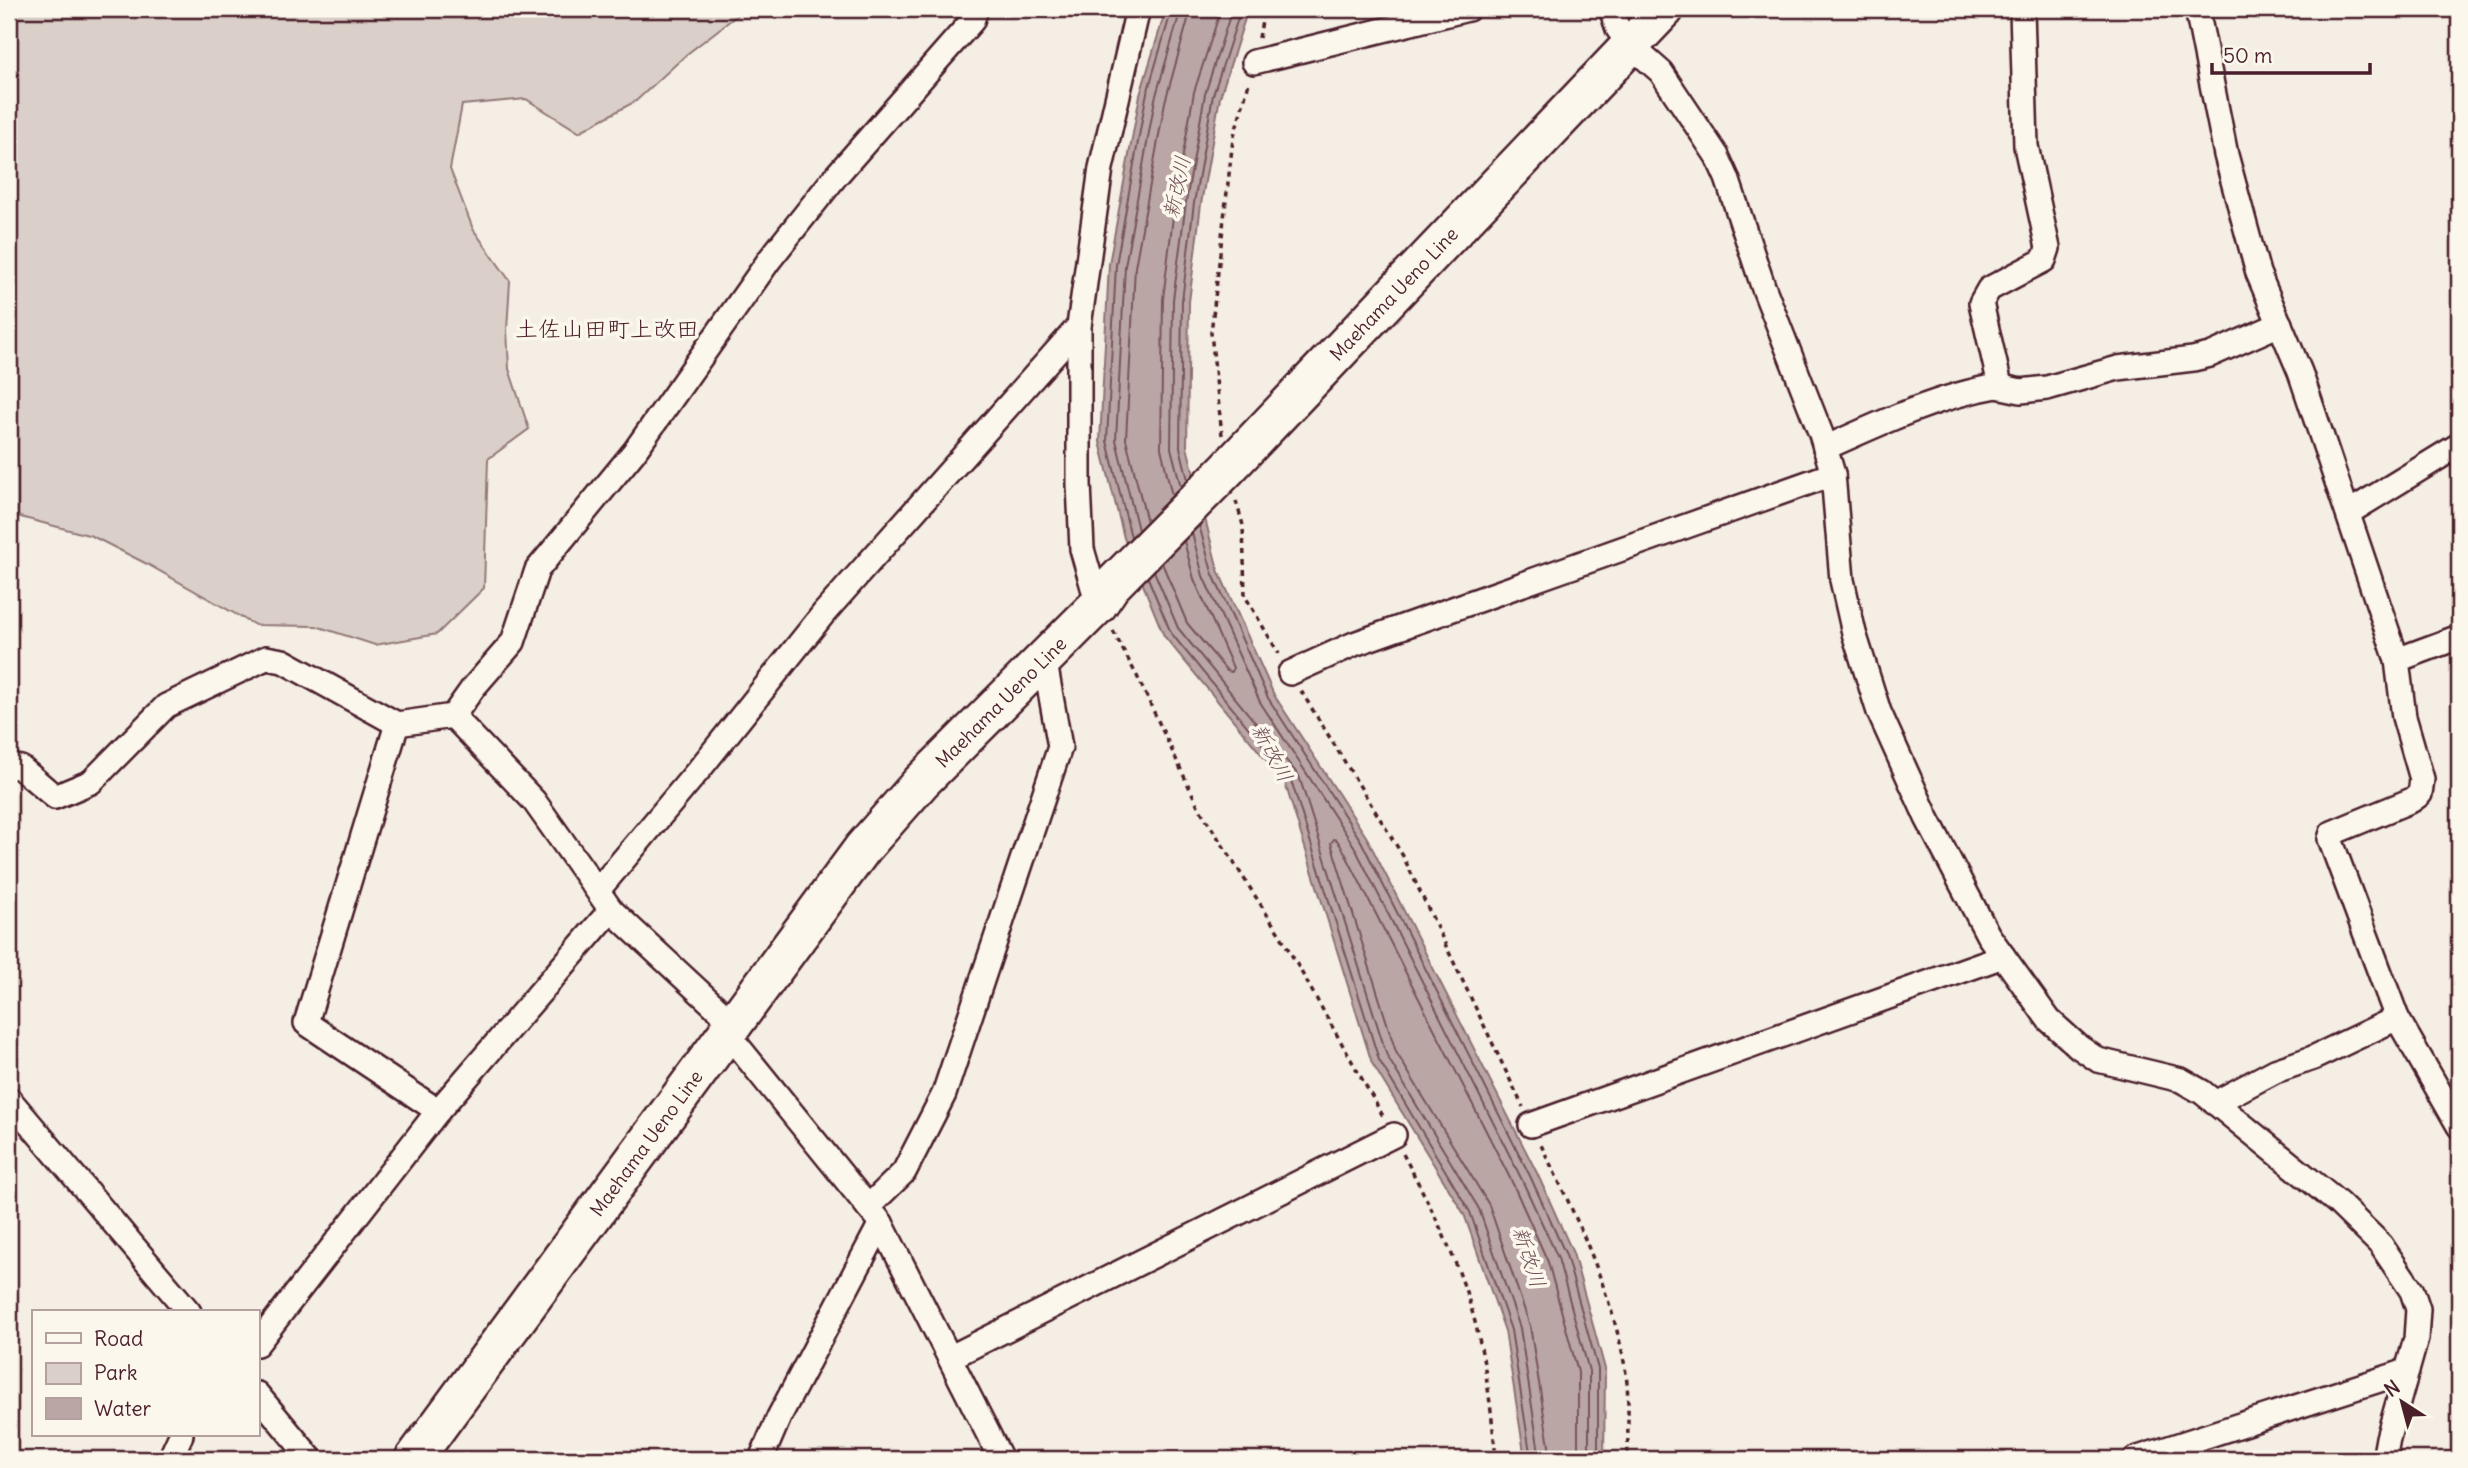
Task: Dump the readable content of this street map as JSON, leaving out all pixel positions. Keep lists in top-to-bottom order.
{
  "streets": {
    "main road": ["Maehama Ueno Line"]
  },
  "districts": ["土佐山田町上改田"],
  "water": ["新改川"],
  "legend": ["Road", "Park", "Water"],
  "scale_bar": "50 m",
  "north": "top left"
}
